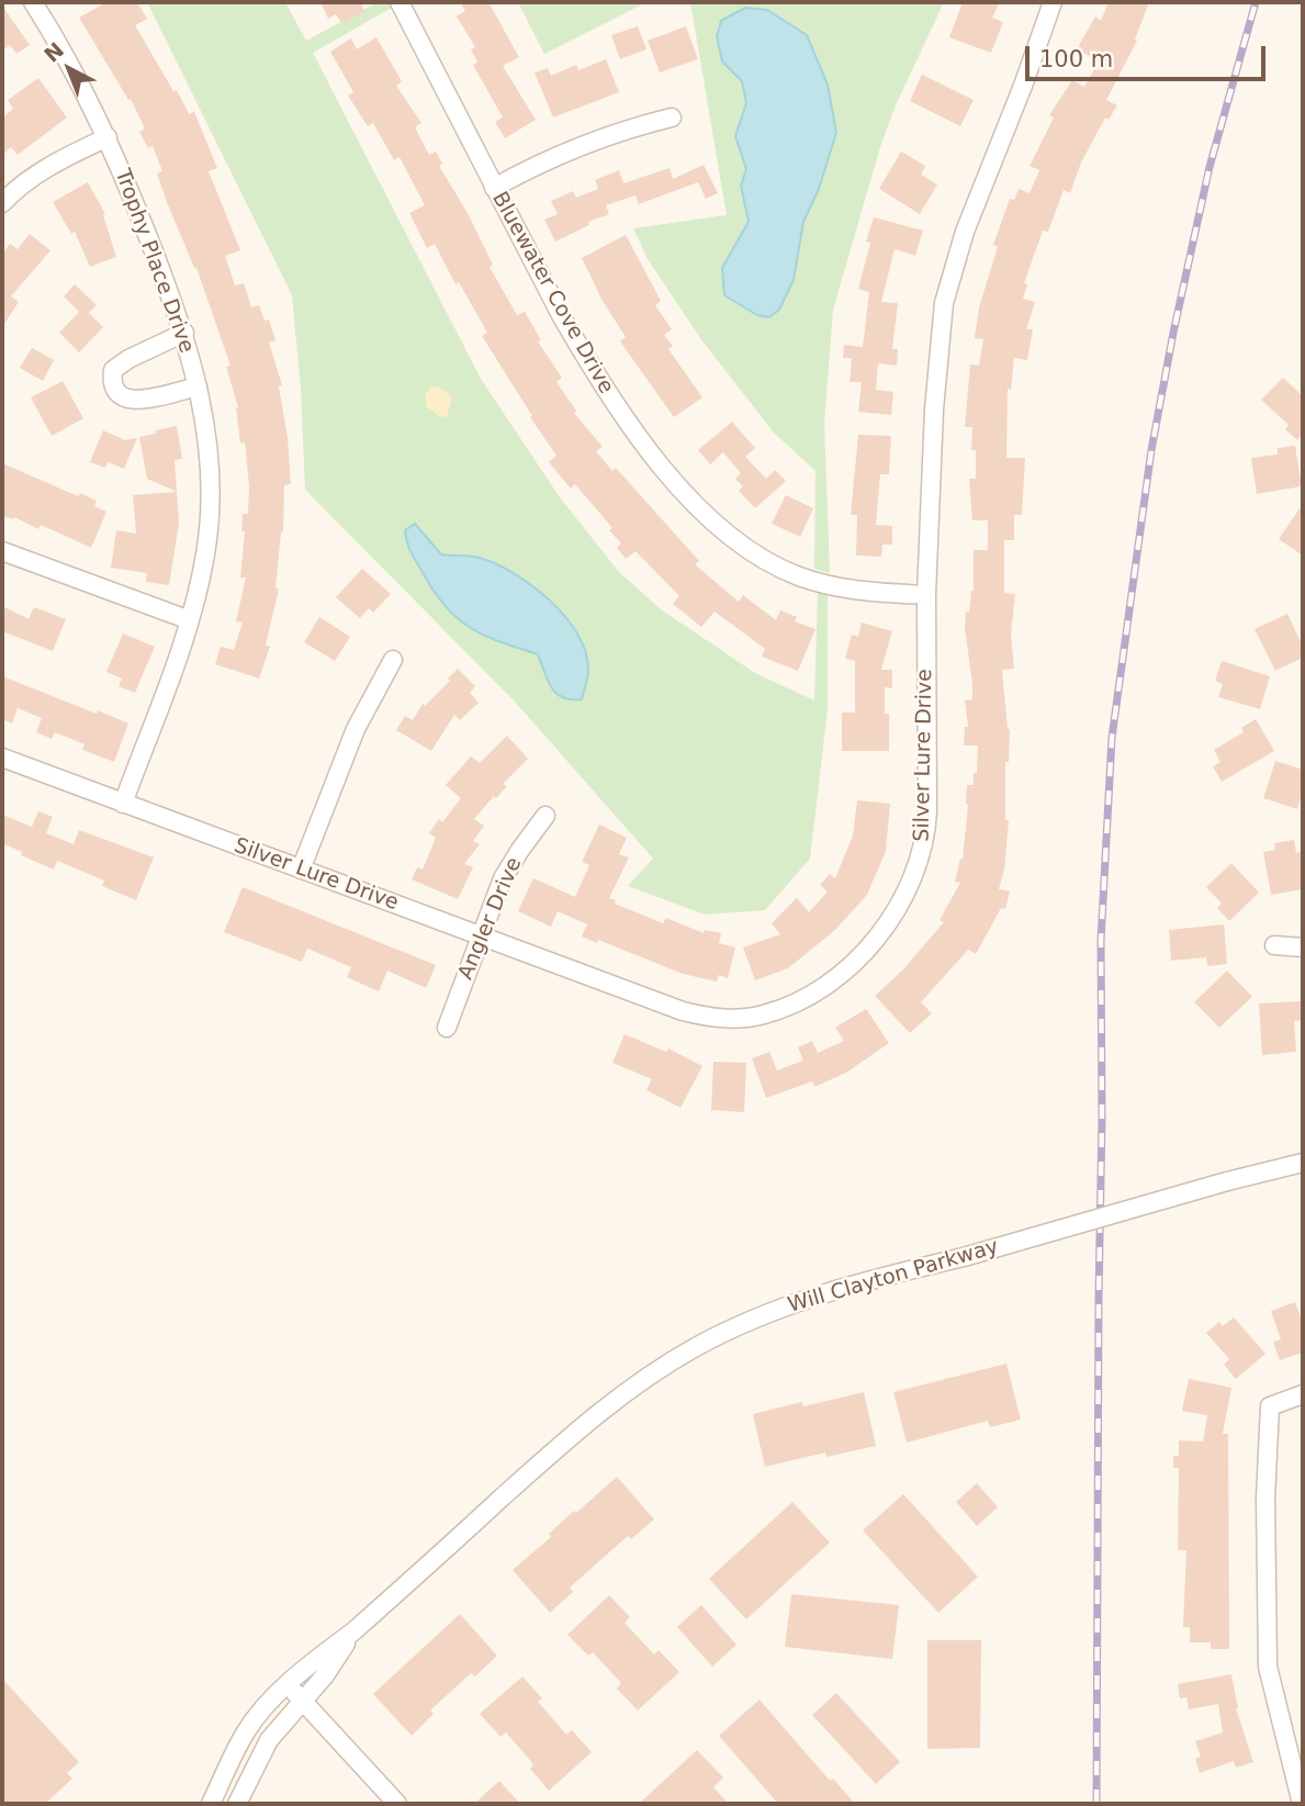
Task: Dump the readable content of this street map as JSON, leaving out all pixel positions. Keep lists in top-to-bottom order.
{
  "streets": {
    "street": [
      "Trophy Place Drive",
      "Bluewater Cove Drive",
      "Silver Lure Drive",
      "Angler Drive",
      "Will Clayton Parkway"
    ]
  },
  "crossings": [
    ["Trophy Place Drive", "Silver Lure Drive"],
    ["Bluewater Cove Drive", "Silver Lure Drive"],
    ["Silver Lure Drive", "Angler Drive"]
  ],
  "scale_bar": "100 m",
  "north": "top left"
}
